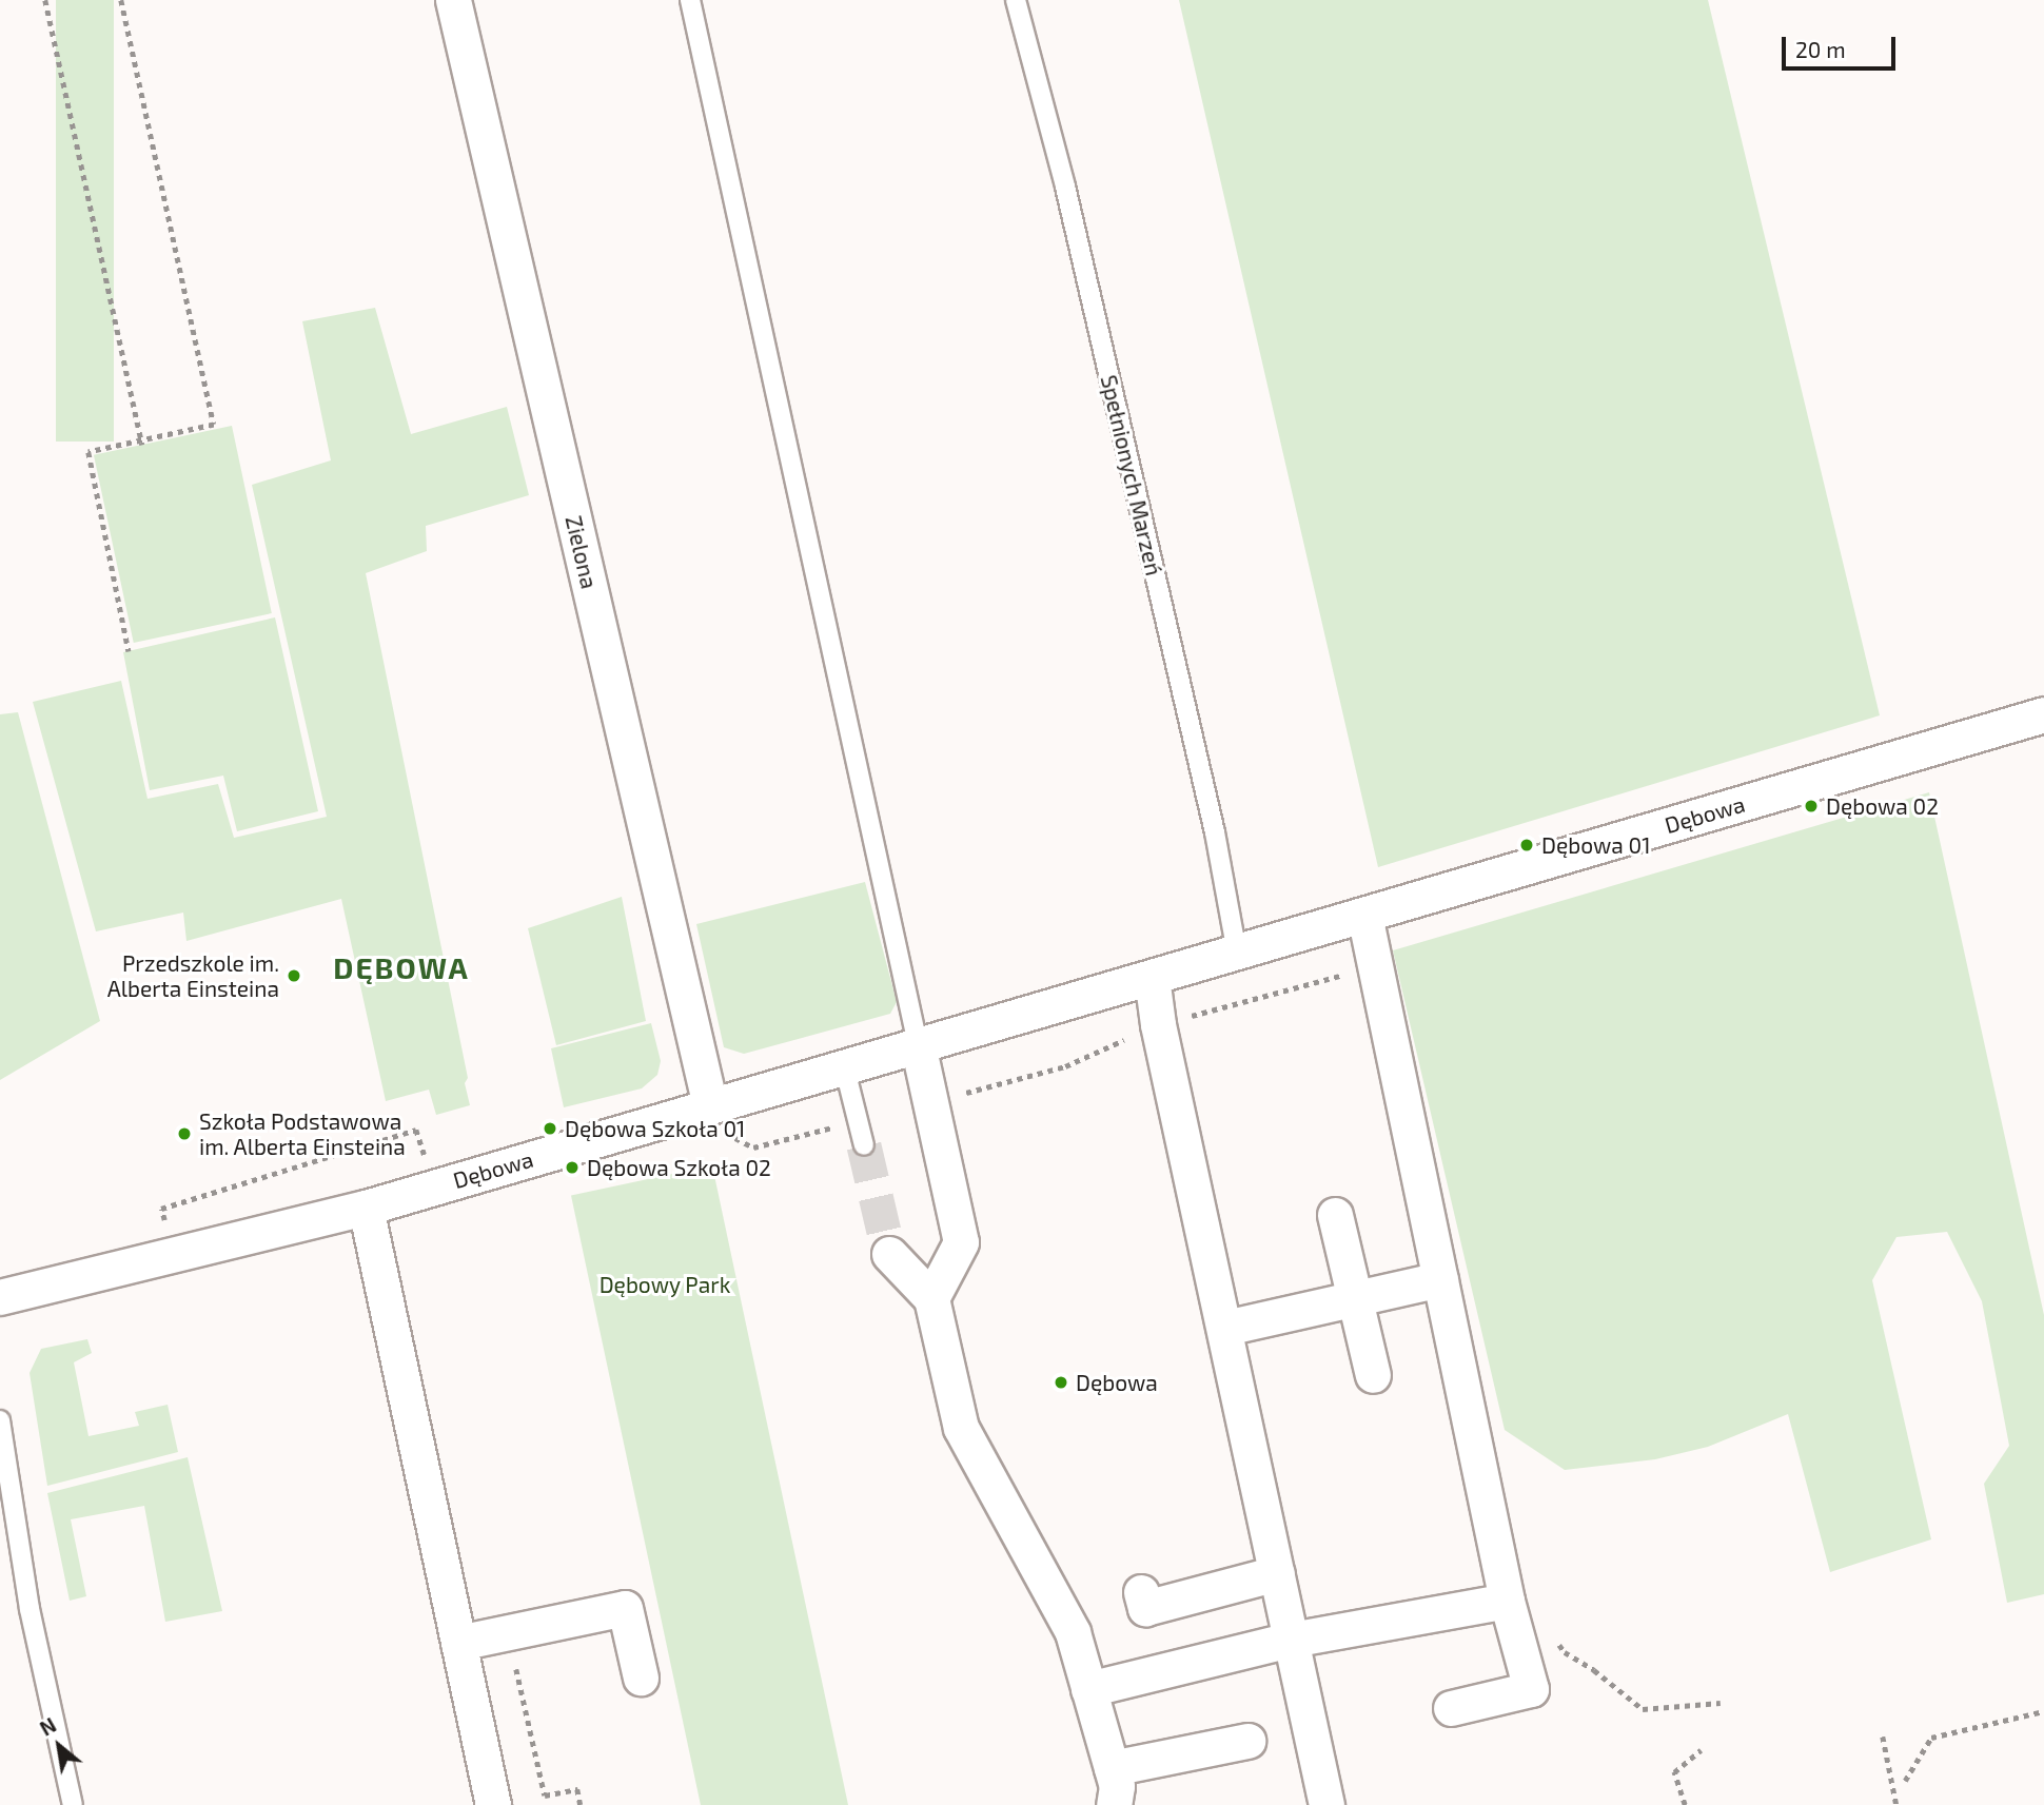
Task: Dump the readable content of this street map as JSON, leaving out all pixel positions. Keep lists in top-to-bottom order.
{
  "streets": {
    "street": ["Zielona", "Dębowa"],
    "lane": ["Spełnionych Marzeń"]
  },
  "crossings": [
    ["Spełnionych Marzeń", "Dębowa"],
    ["Zielona", "Dębowa"]
  ],
  "districts": ["DĘBOWA"],
  "parks": ["Dębowy Park"],
  "places": [
    "Dębowa 02",
    "Dębowa 01",
    "Przedszkole im. Alberta Einsteina",
    "Dębowa Szkoła 01",
    "Szkoła Podstawowa im. Alberta Einsteina",
    "Dębowa Szkoła 02",
    "Dębowa"
  ],
  "scale_bar": "20 m",
  "north": "top left"
}
